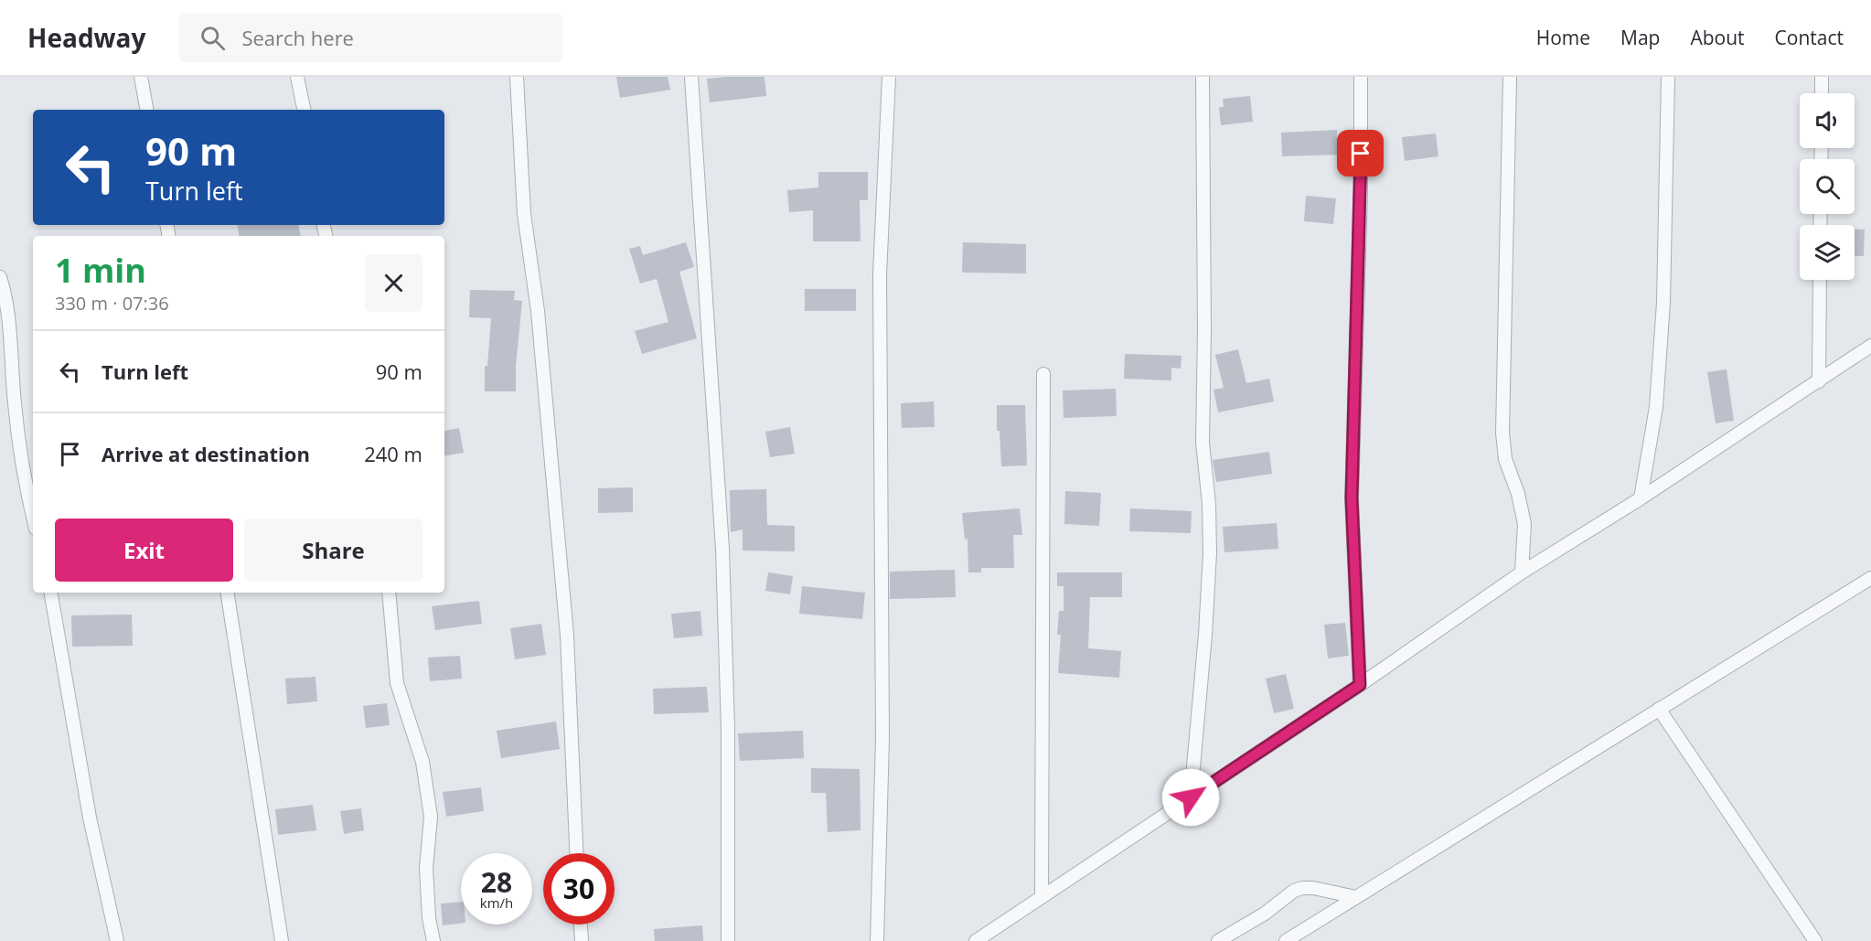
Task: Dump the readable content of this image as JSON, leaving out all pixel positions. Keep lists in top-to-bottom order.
{
  "page": {
    "header": "Headway",
    "search": "Search here",
    "nav": [
      "Home",
      "Map",
      "About",
      "Contact"
    ],
    "turn": ["90 m", "Turn left"],
    "heading": ["1 min", "330 m · 07:36"],
    "list": [
      {
        "name": "Turn left",
        "value": "90 m"
      },
      {
        "name": "Arrive at destination",
        "value": "240 m"
      }
    ],
    "buttons": ["Exit", "Share"],
    "speed": "28 km/h",
    "limit": "30"
  }
}
